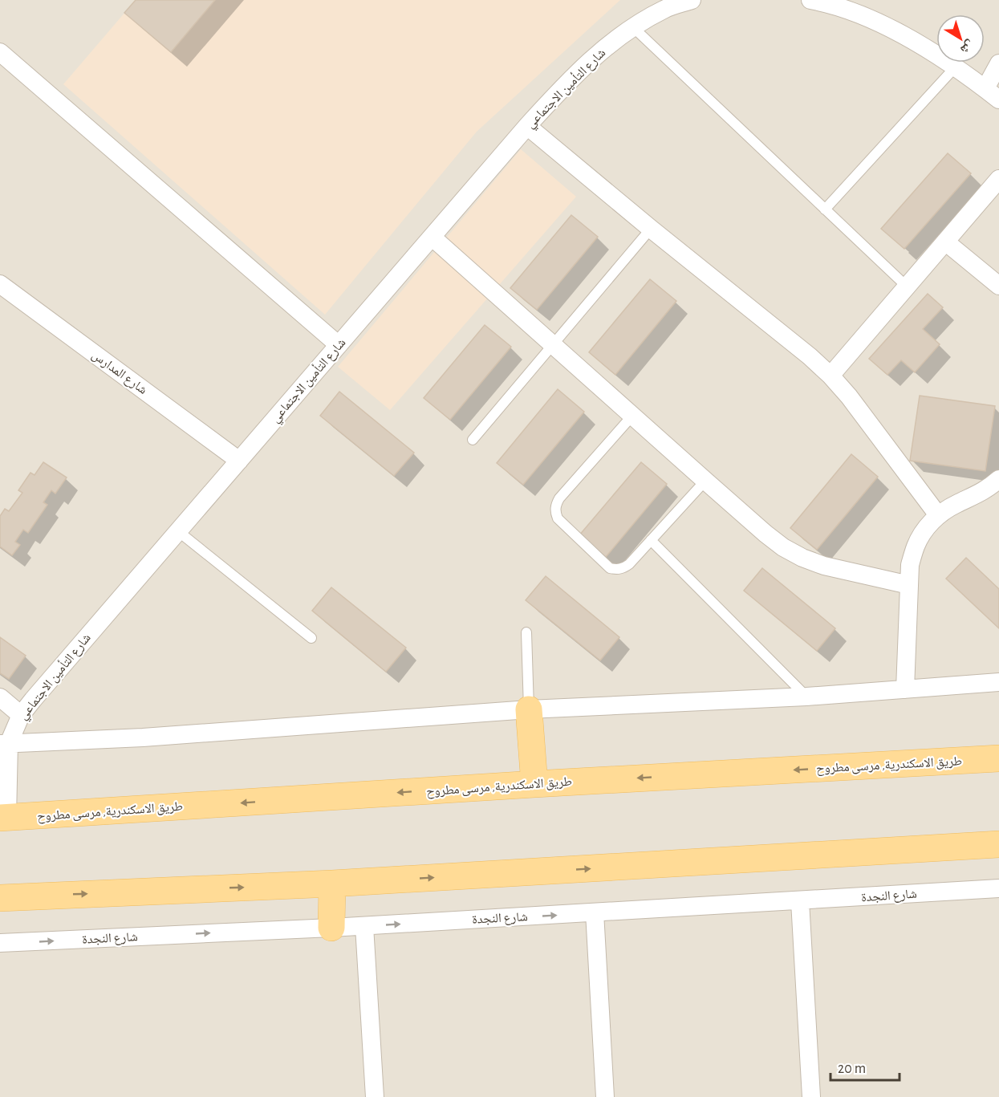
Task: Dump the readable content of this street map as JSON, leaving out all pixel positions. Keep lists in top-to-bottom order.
{
  "streets": {
    "main road": ["طريق الاسكندرية, مرسى مطروح"],
    "street": ["شارع التأمين الاجتماعي", "شارع المدارس", "شارع النجدة"]
  },
  "crossings": [
    ["شارع التأمين الاجتماعي", "شارع المدارس"],
    ["شارع التأمين الاجتماعي", "طريق الاسكندرية, مرسى مطروح"]
  ],
  "one_way": ["شارع النجدة"],
  "scale_bar": "20 m",
  "north": "bottom right"
}
